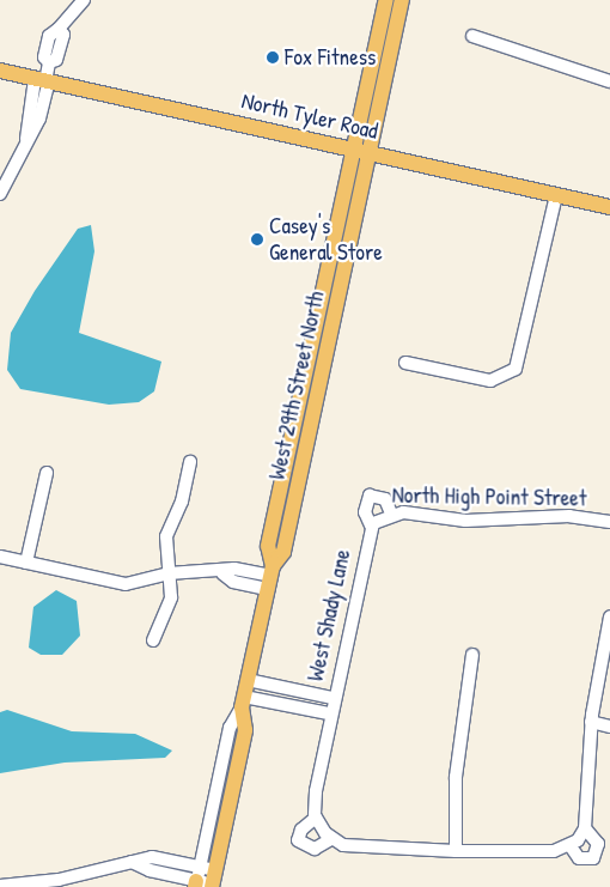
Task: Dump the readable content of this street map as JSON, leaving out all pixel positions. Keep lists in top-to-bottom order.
{
  "streets": {
    "main road": ["North Tyler Road", "West 29th Street North"],
    "street": ["North High Point Street", "West Shady Lane"]
  },
  "crossings": [
    ["North Tyler Road", "West 29th Street North"],
    ["North High Point Street", "West Shady Lane"]
  ],
  "places": ["Fox Fitness", "Casey's General Store"]
}
